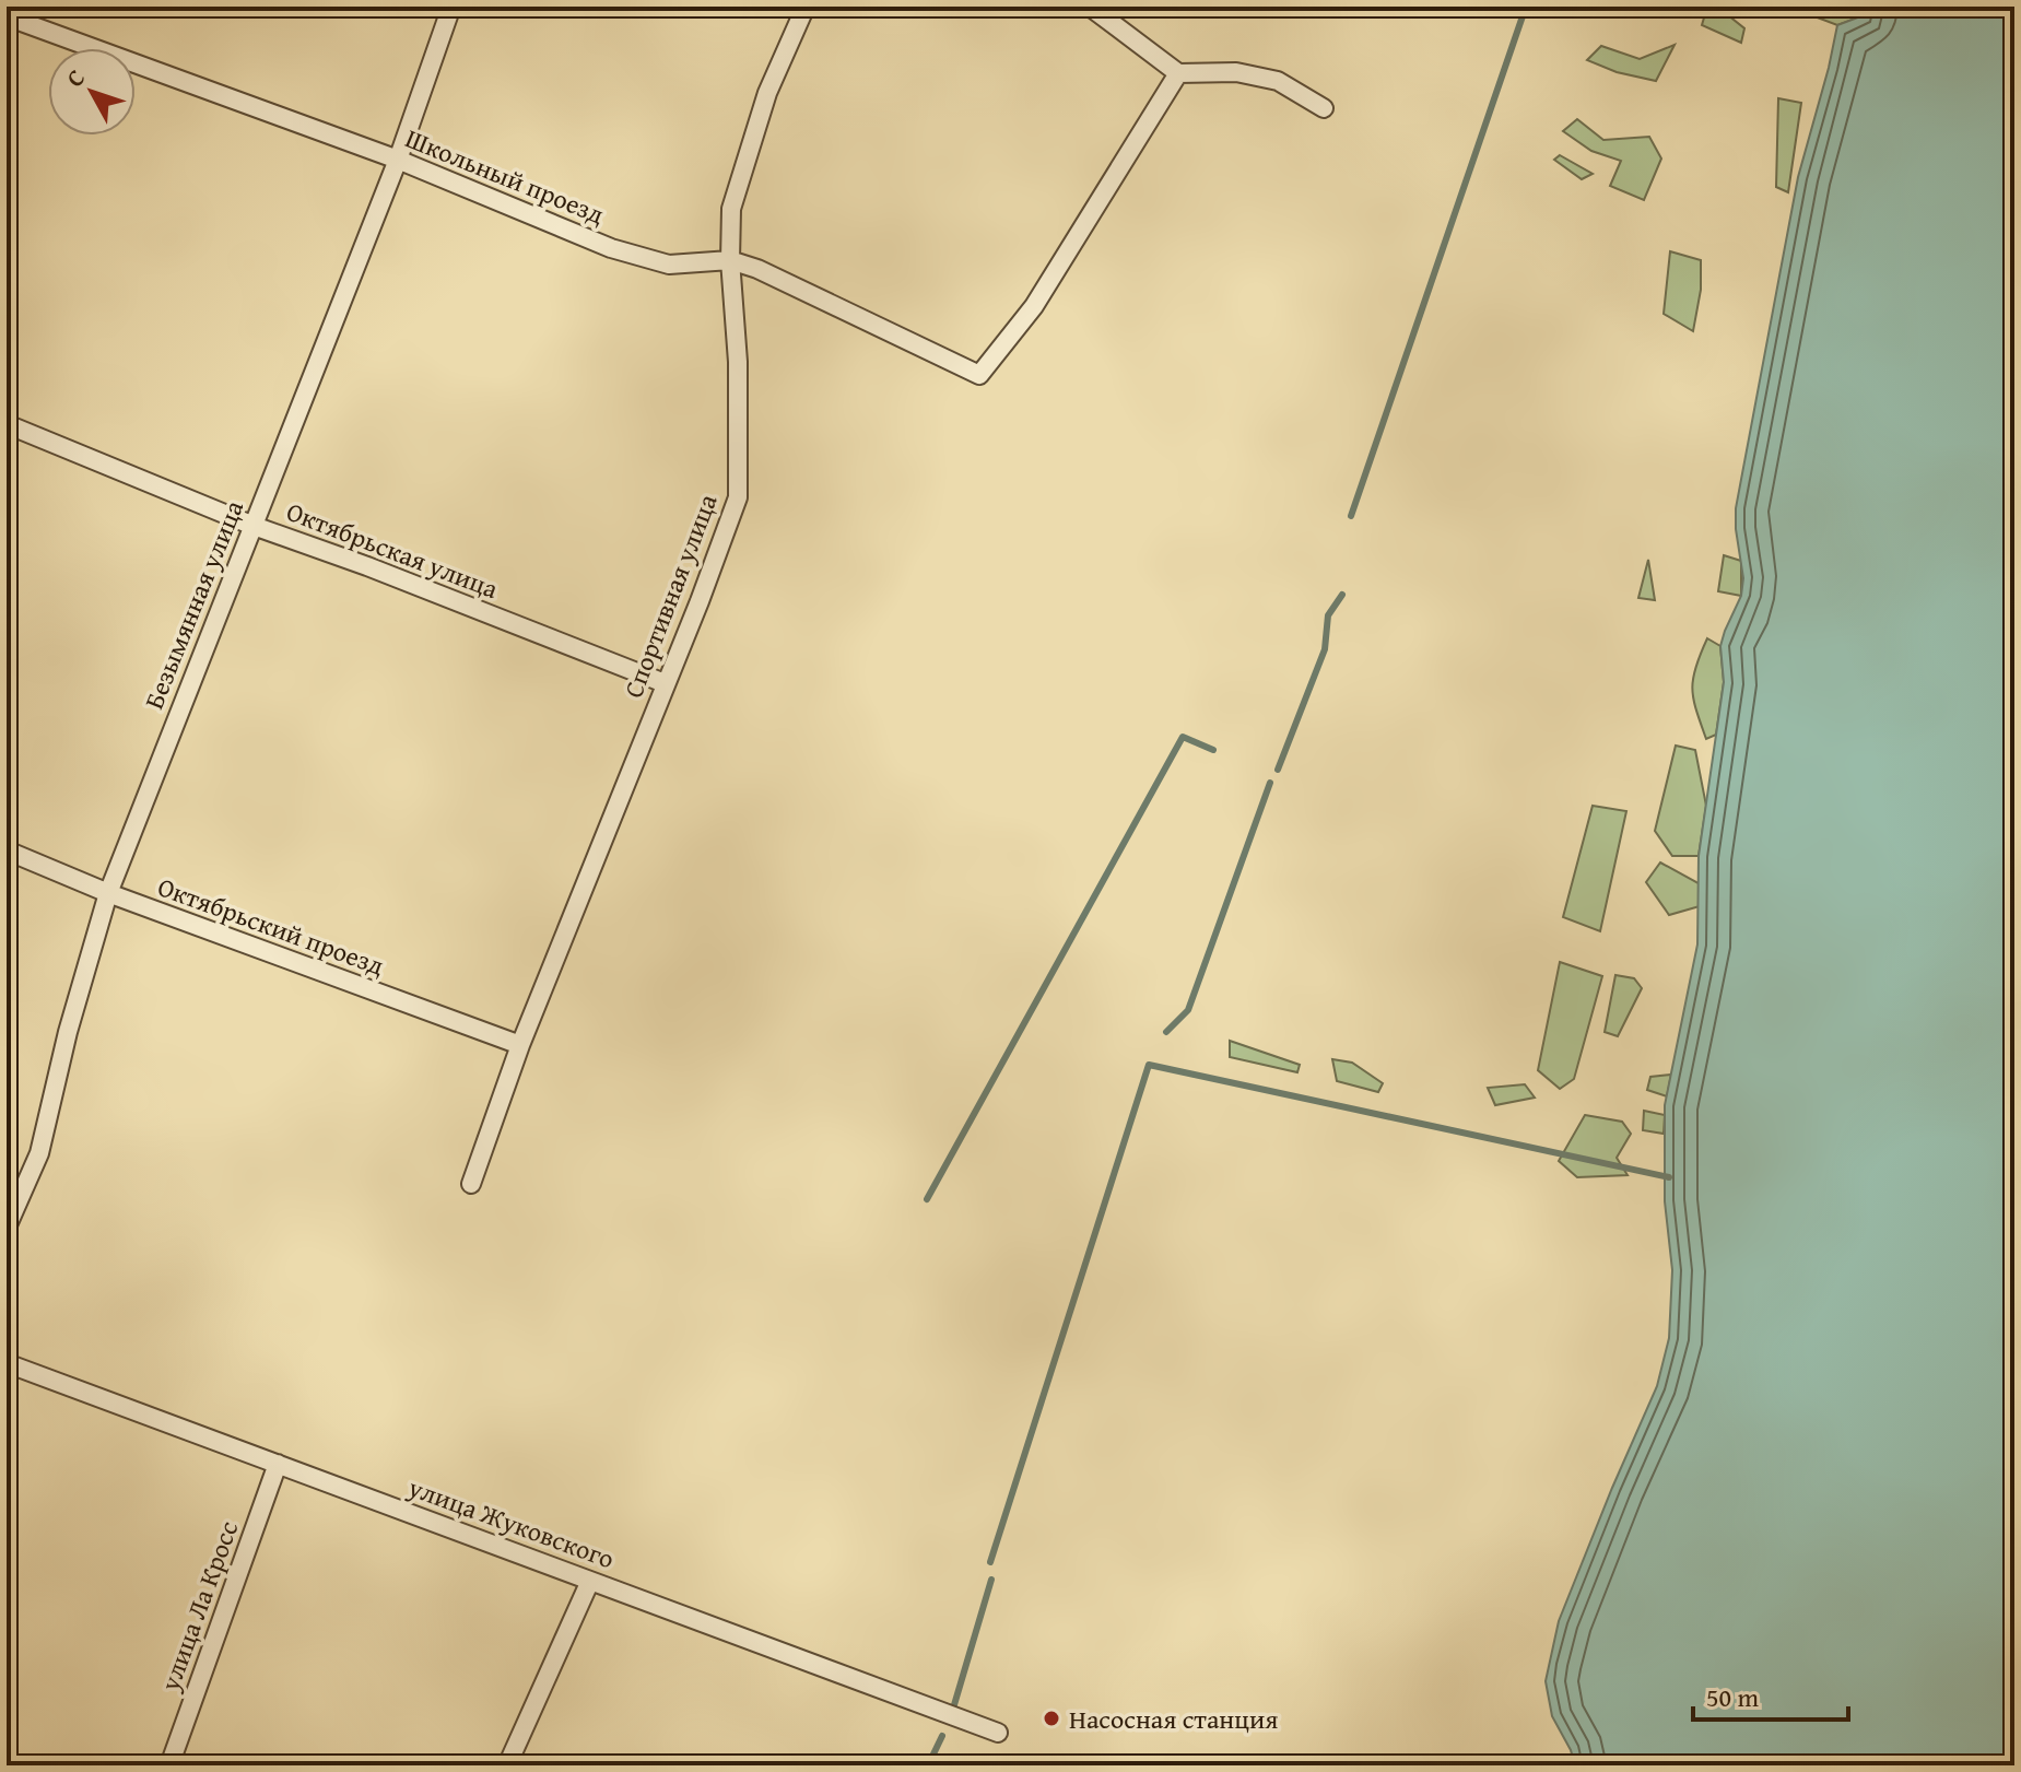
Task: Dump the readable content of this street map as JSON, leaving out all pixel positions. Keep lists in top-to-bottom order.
{
  "streets": {
    "street": [
      "Школьный проезд",
      "Октябрьская улица",
      "Спортивная улица",
      "Безымянная улица",
      "Октябрьский проезд",
      "улица Жуковского",
      "улица Ла Кросс"
    ]
  },
  "crossings": [
    ["Школьный проезд", "Спортивная улица"],
    ["Школьный проезд", "Безымянная улица"],
    ["Октябрьская улица", "Спортивная улица"],
    ["Октябрьская улица", "Безымянная улица"],
    ["Спортивная улица", "Октябрьский проезд"],
    ["Безымянная улица", "Октябрьский проезд"],
    ["улица Жуковского", "улица Ла Кросс"]
  ],
  "places": ["Насосная станция"],
  "scale_bar": "50 m",
  "north": "top left"
}
